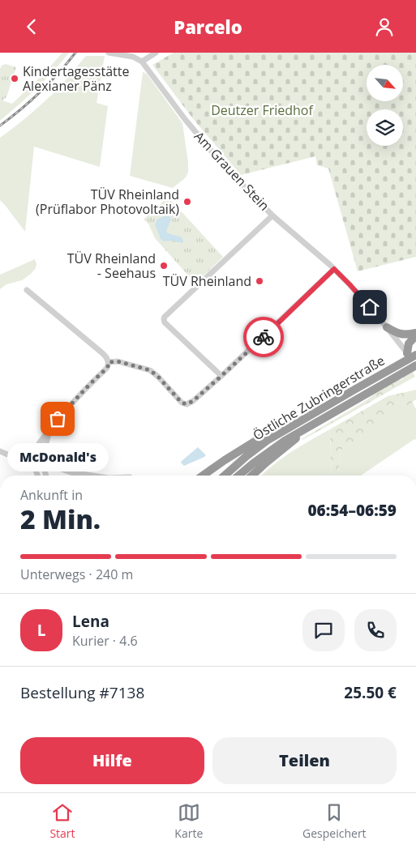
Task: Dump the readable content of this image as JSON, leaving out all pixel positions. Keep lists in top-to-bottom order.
{
  "streets": {
    "highway": ["Östliche Zubringerstraße"],
    "street": ["Am Grauen Stein"]
  },
  "crossings": [
    ["Am Grauen Stein", "Östliche Zubringerstraße"]
  ],
  "parks": ["Deutzer Friedhof"],
  "places": [
    "Kindertagesstätte Alexianer Pänz",
    "TÜV Rheinland (Prüflabor Photovoltaik)",
    "TÜV Rheinland - Seehaus",
    "TÜV Rheinland",
    "McDonald's"
  ],
  "north": "bottom right",
  "page": {
    "header": "Parcelo",
    "bubble": "McDonald's",
    "heading": ["2 Min.", "Ankunft in", "06:54–06:59"],
    "panel": [
      "Lena",
      "Kurier · 4.6",
      "Bestellung #7138",
      "25.50 €"
    ],
    "bar": "Unterwegs · 240 m",
    "round": "L",
    "buttons": ["Hilfe", "Teilen"],
    "tabs": ["Start", "Karte", "Gespeichert"]
  }
}
